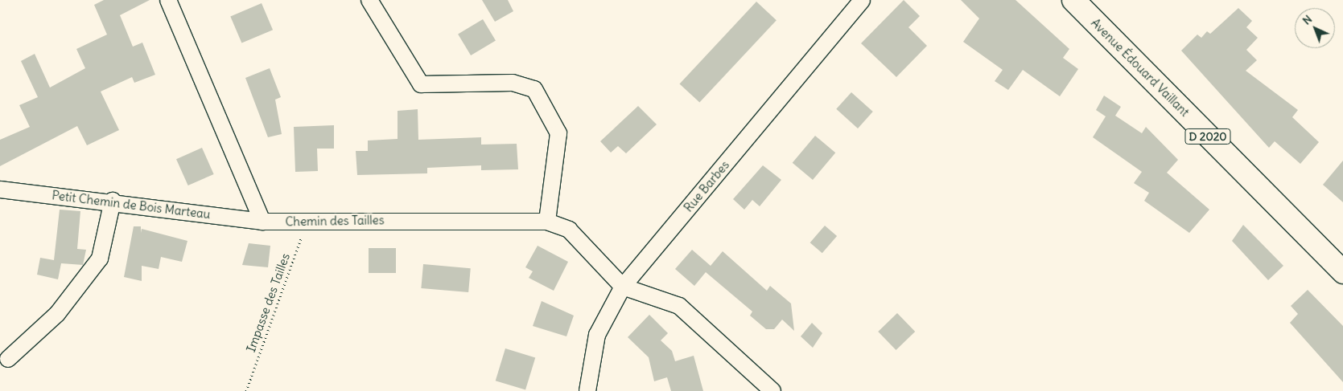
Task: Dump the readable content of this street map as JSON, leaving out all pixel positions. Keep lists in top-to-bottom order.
{
  "streets": {
    "main road": ["Avenue Édouard Vaillant", "D 2020"],
    "street": ["Rue Barbes", "Petit Chemin de Bois Marteau", "Chemin des Tailles"],
    "path": ["Impasse des Tailles"]
  },
  "crossings": [
    ["Rue Barbes", "Chemin des Tailles"],
    ["Petit Chemin de Bois Marteau", "Chemin des Tailles"],
    ["Chemin des Tailles", "Impasse des Tailles"]
  ],
  "north": "top left"
}
